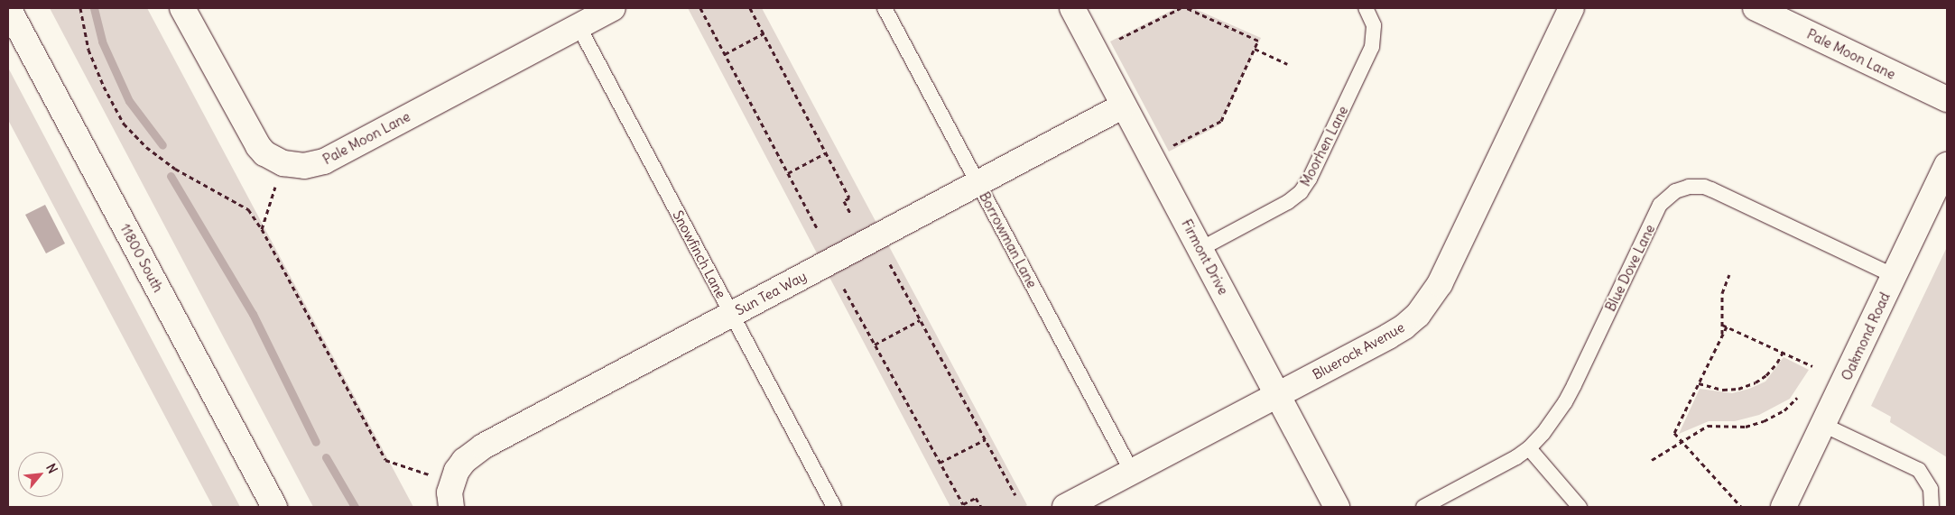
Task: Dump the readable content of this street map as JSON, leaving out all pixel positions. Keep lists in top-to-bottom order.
{
  "streets": {
    "street": [
      "Pale Moon Lane",
      "Firmont Drive",
      "11800 South",
      "Sun Tea Way",
      "Oakmond Road",
      "Bluerock Avenue"
    ],
    "lane": [
      "Moorhen Lane",
      "Borrowman Lane",
      "Snowfinch Lane",
      "Blue Dove Lane"
    ]
  },
  "crossings": [
    ["Pale Moon Lane", "Snowfinch Lane"],
    ["Moorhen Lane", "Firmont Drive"],
    ["Borrowman Lane", "Sun Tea Way"],
    ["Borrowman Lane", "Bluerock Avenue"],
    ["Snowfinch Lane", "Sun Tea Way"],
    ["Firmont Drive", "Sun Tea Way"],
    ["Firmont Drive", "Bluerock Avenue"],
    ["Blue Dove Lane", "Oakmond Road"]
  ],
  "north": "top right"
}
